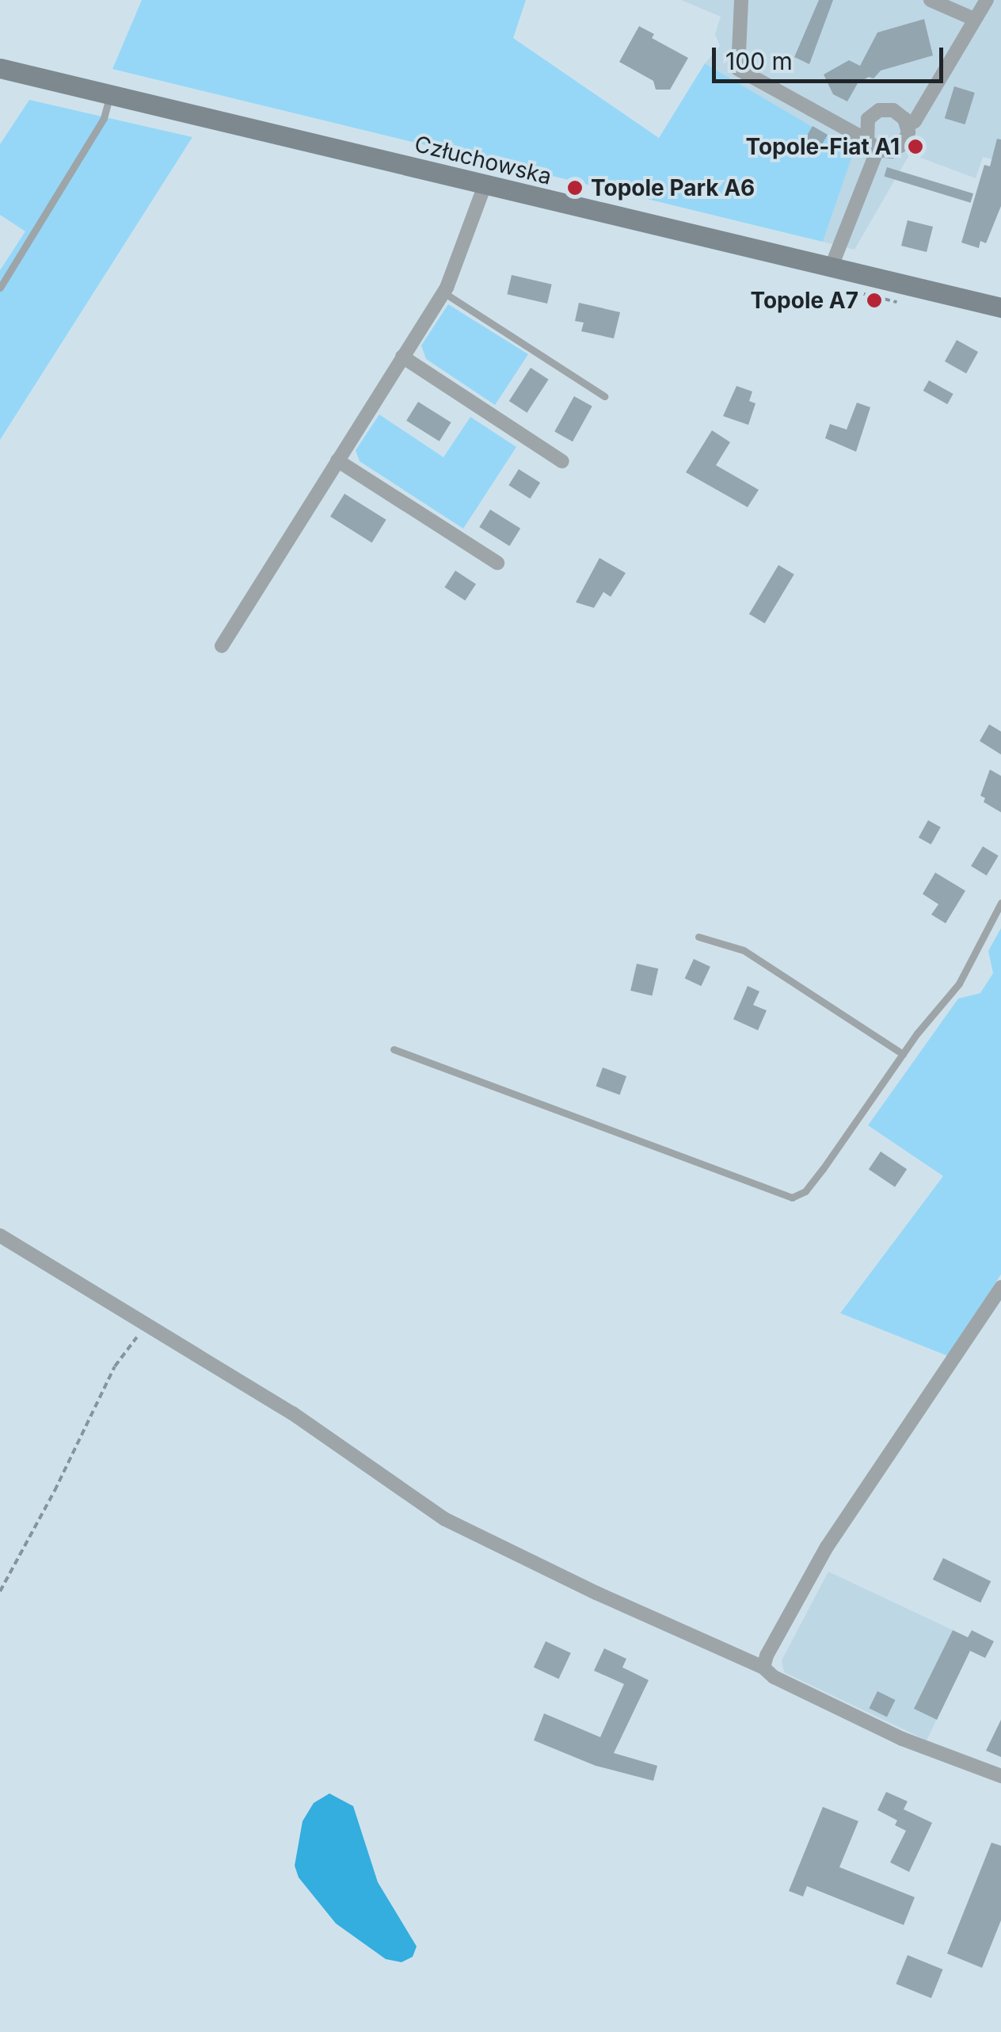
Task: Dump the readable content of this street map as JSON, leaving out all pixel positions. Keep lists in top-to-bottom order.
{
  "streets": {
    "main road": ["Człuchowska"]
  },
  "places": ["Topole-Fiat A1", "Topole Park A6", "Topole A7"],
  "scale_bar": "100 m"
}
